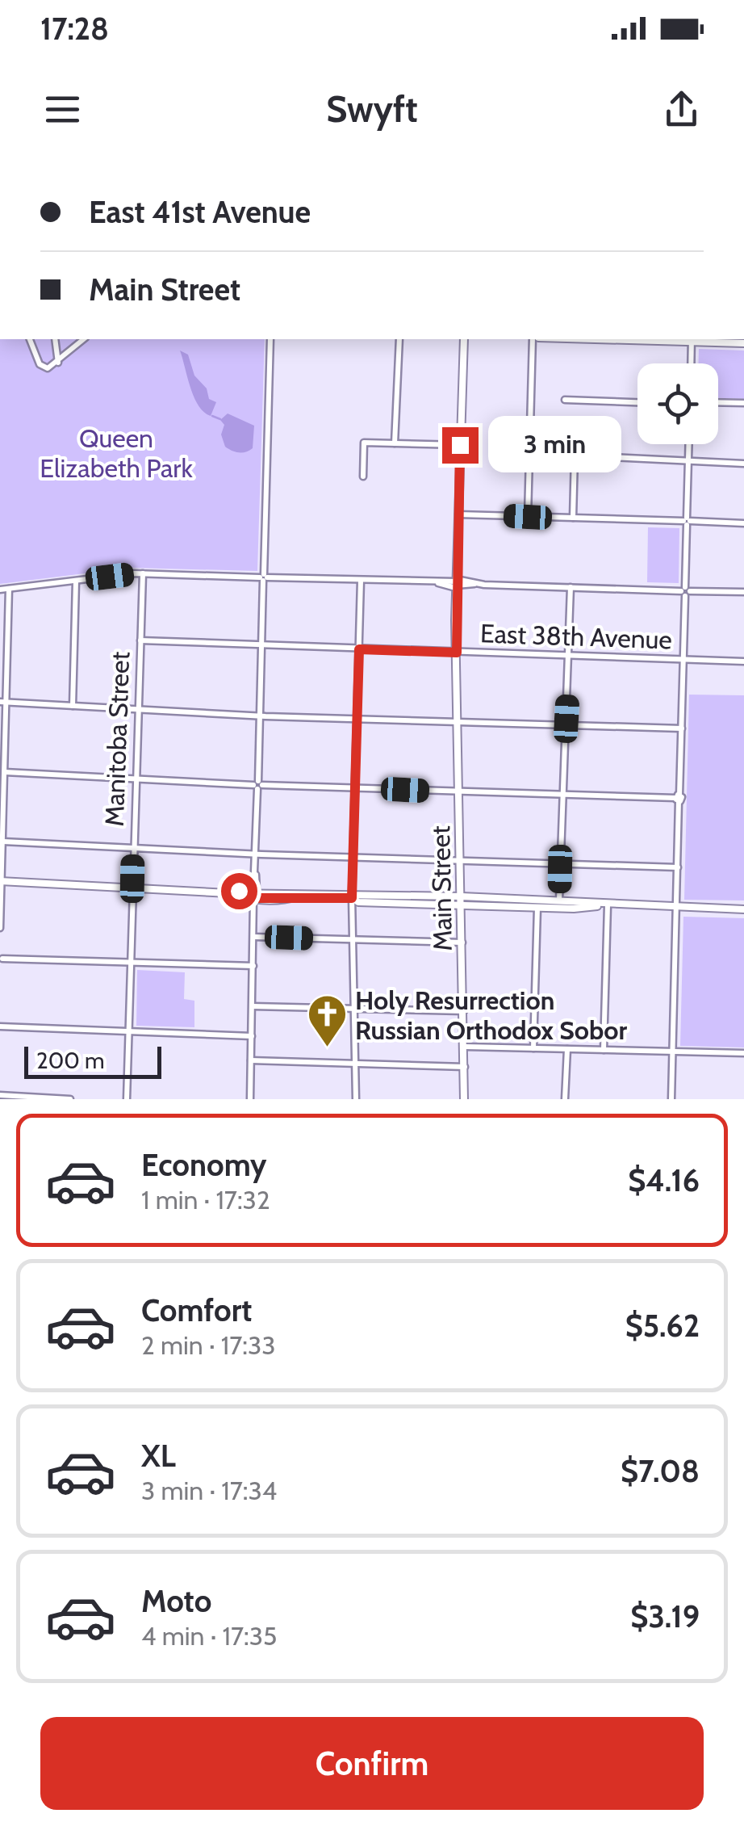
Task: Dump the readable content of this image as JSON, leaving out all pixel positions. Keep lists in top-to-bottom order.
{
  "streets": {
    "main road": ["Main Street"],
    "street": ["East 38th Avenue", "Manitoba Street"]
  },
  "crossings": [
    ["East 38th Avenue", "Manitoba Street"],
    ["East 38th Avenue", "Main Street"]
  ],
  "parks": ["Queen Elizabeth Park"],
  "places": {
    "church": ["Holy Resurrection Russian Orthodox Sobor"]
  },
  "scale_bar": "200 m",
  "page": {
    "status": "17:28",
    "header": "Swyft",
    "banner": ["East 41st Avenue", "Main Street"],
    "bubble": "3 min",
    "scale": "200 m",
    "list": [
      {
        "name": "Economy",
        "note": "1 min · 17:32",
        "value": "$4.16"
      },
      {
        "name": "Comfort",
        "note": "2 min · 17:33",
        "value": "$5.62"
      },
      {
        "name": "XL",
        "note": "3 min · 17:34",
        "value": "$7.08"
      },
      {
        "name": "Moto",
        "note": "4 min · 17:35",
        "value": "$3.19"
      }
    ],
    "buttons": "Confirm"
  }
}
